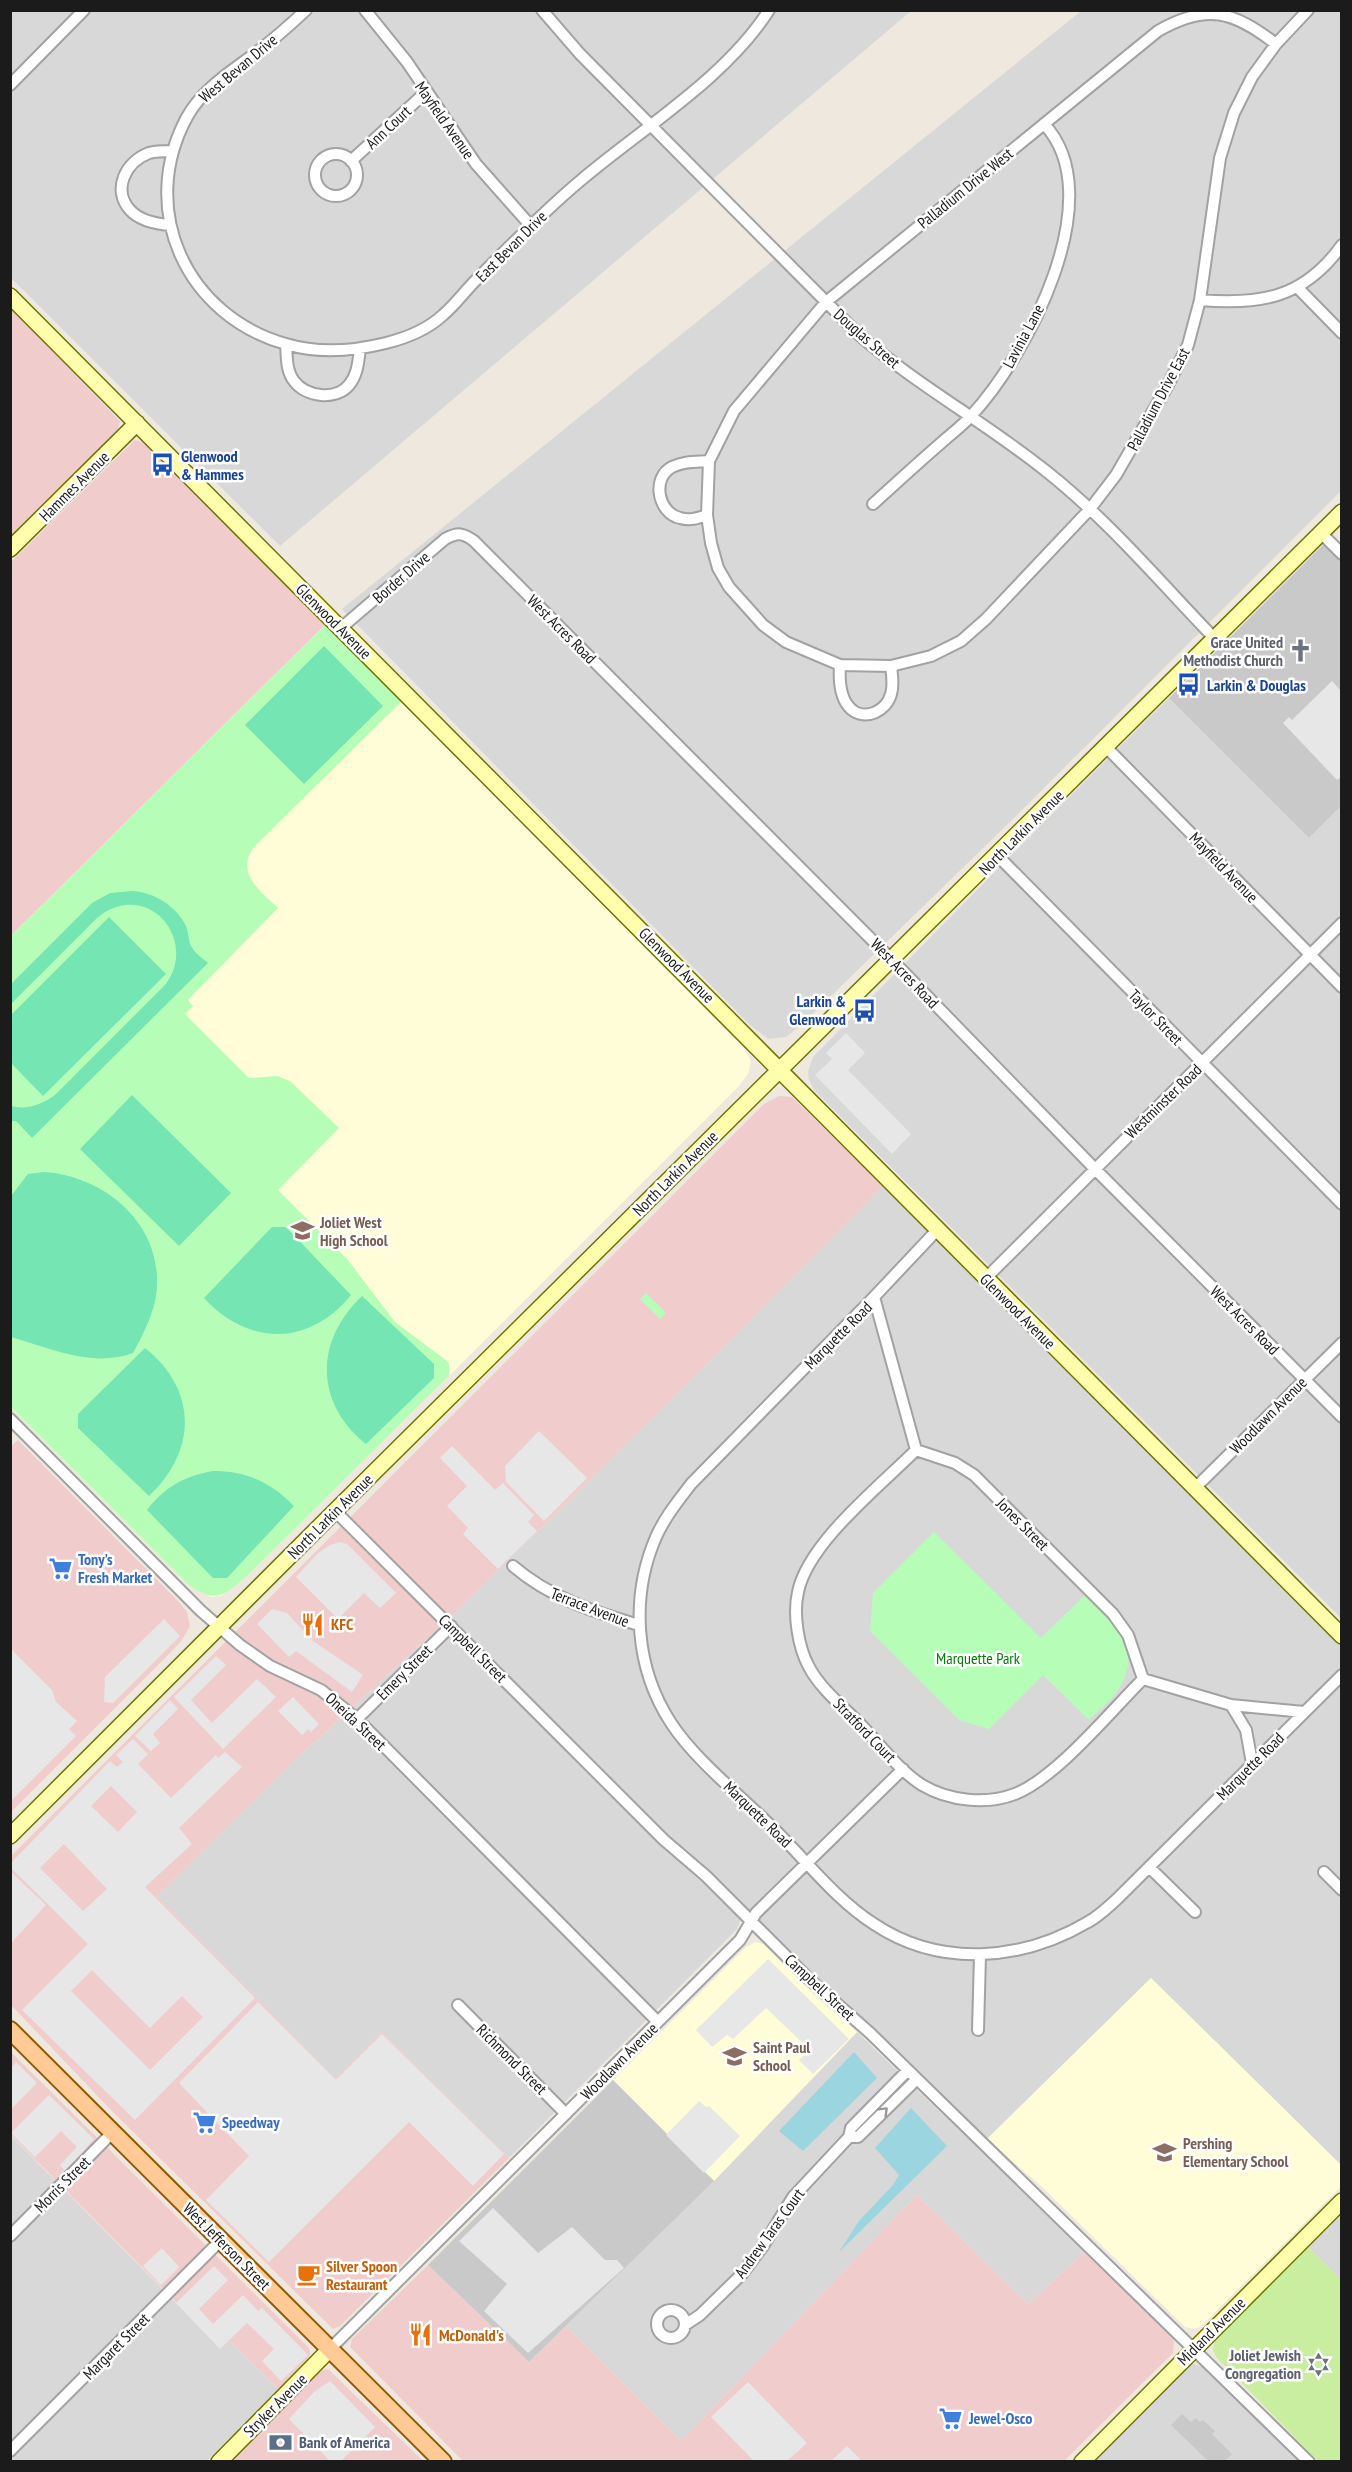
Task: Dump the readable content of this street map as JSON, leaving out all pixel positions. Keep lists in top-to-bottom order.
{
  "streets": {
    "main road": [
      "Hammes Avenue",
      "Glenwood Avenue",
      "North Larkin Avenue",
      "West Jefferson Street",
      "Midland Avenue",
      "Stryker Avenue"
    ],
    "street": [
      "West Bevan Drive",
      "Mayfield Avenue",
      "Ann Court",
      "Palladium Drive West",
      "East Bevan Drive",
      "Lavinia Lane",
      "Douglas Street",
      "Palladium Drive East",
      "Border Drive",
      "West Acres Road",
      "Taylor Street",
      "Westminster Road",
      "Marquette Road",
      "Woodlawn Avenue",
      "Jones Street",
      "Terrace Avenue",
      "Campbell Street",
      "Emery Street",
      "Oneida Street",
      "Stratford Court",
      "Richmond Street",
      "Morris Street",
      "Andrew Taras Court",
      "Margaret Street"
    ]
  },
  "crossings": [
    ["West Bevan Drive", "East Bevan Drive"],
    ["Mayfield Avenue", "Ann Court"],
    ["Mayfield Avenue", "East Bevan Drive"],
    ["Mayfield Avenue", "North Larkin Avenue"],
    ["Mayfield Avenue", "Westminster Road"],
    ["Palladium Drive West", "Lavinia Lane"],
    ["Palladium Drive West", "Douglas Street"],
    ["Palladium Drive West", "Palladium Drive East"],
    ["East Bevan Drive", "Douglas Street"],
    ["Lavinia Lane", "Douglas Street"],
    ["Douglas Street", "Palladium Drive East"],
    ["Douglas Street", "North Larkin Avenue"],
    ["Hammes Avenue", "Glenwood Avenue"],
    ["Border Drive", "Glenwood Avenue"],
    ["Border Drive", "West Acres Road"],
    ["Glenwood Avenue", "North Larkin Avenue"],
    ["Glenwood Avenue", "Westminster Road"],
    ["Glenwood Avenue", "Marquette Road"],
    ["Glenwood Avenue", "Woodlawn Avenue"],
    ["West Acres Road", "North Larkin Avenue"],
    ["West Acres Road", "Westminster Road"],
    ["West Acres Road", "Woodlawn Avenue"],
    ["North Larkin Avenue", "Taylor Street"],
    ["North Larkin Avenue", "Campbell Street"],
    ["North Larkin Avenue", "Oneida Street"],
    ["Taylor Street", "Westminster Road"],
    ["Marquette Road", "Woodlawn Avenue"],
    ["Marquette Road", "Terrace Avenue"],
    ["Woodlawn Avenue", "Campbell Street"],
    ["Woodlawn Avenue", "Oneida Street"],
    ["Woodlawn Avenue", "Stratford Court"],
    ["Woodlawn Avenue", "Richmond Street"],
    ["Woodlawn Avenue", "West Jefferson Street"],
    ["Woodlawn Avenue", "Stryker Avenue"],
    ["Jones Street", "Stratford Court"],
    ["Campbell Street", "Emery Street"],
    ["Campbell Street", "Andrew Taras Court"],
    ["Campbell Street", "Midland Avenue"],
    ["Emery Street", "Oneida Street"],
    ["Morris Street", "West Jefferson Street"],
    ["West Jefferson Street", "Margaret Street"],
    ["West Jefferson Street", "Stryker Avenue"]
  ],
  "parks": ["Marquette Park"],
  "places": {
    "bus stop": ["Glenwood & Hammes", "Larkin & Douglas", "Larkin & Glenwood"],
    "church": ["Grace United Methodist Church"],
    "school or university": ["Joliet West High School", "Saint Paul School", "Pershing Elementary School"],
    "supermarket": ["Tony's Fresh Market", "Speedway", "Jewel-Osco"],
    "restaurant": ["KFC", "McDonald's"],
    "cafe": ["Silver Spoon Restaurant"],
    "synagogue": ["Joliet Jewish Congregation"],
    "bank": ["Bank of America"]
  }
}
